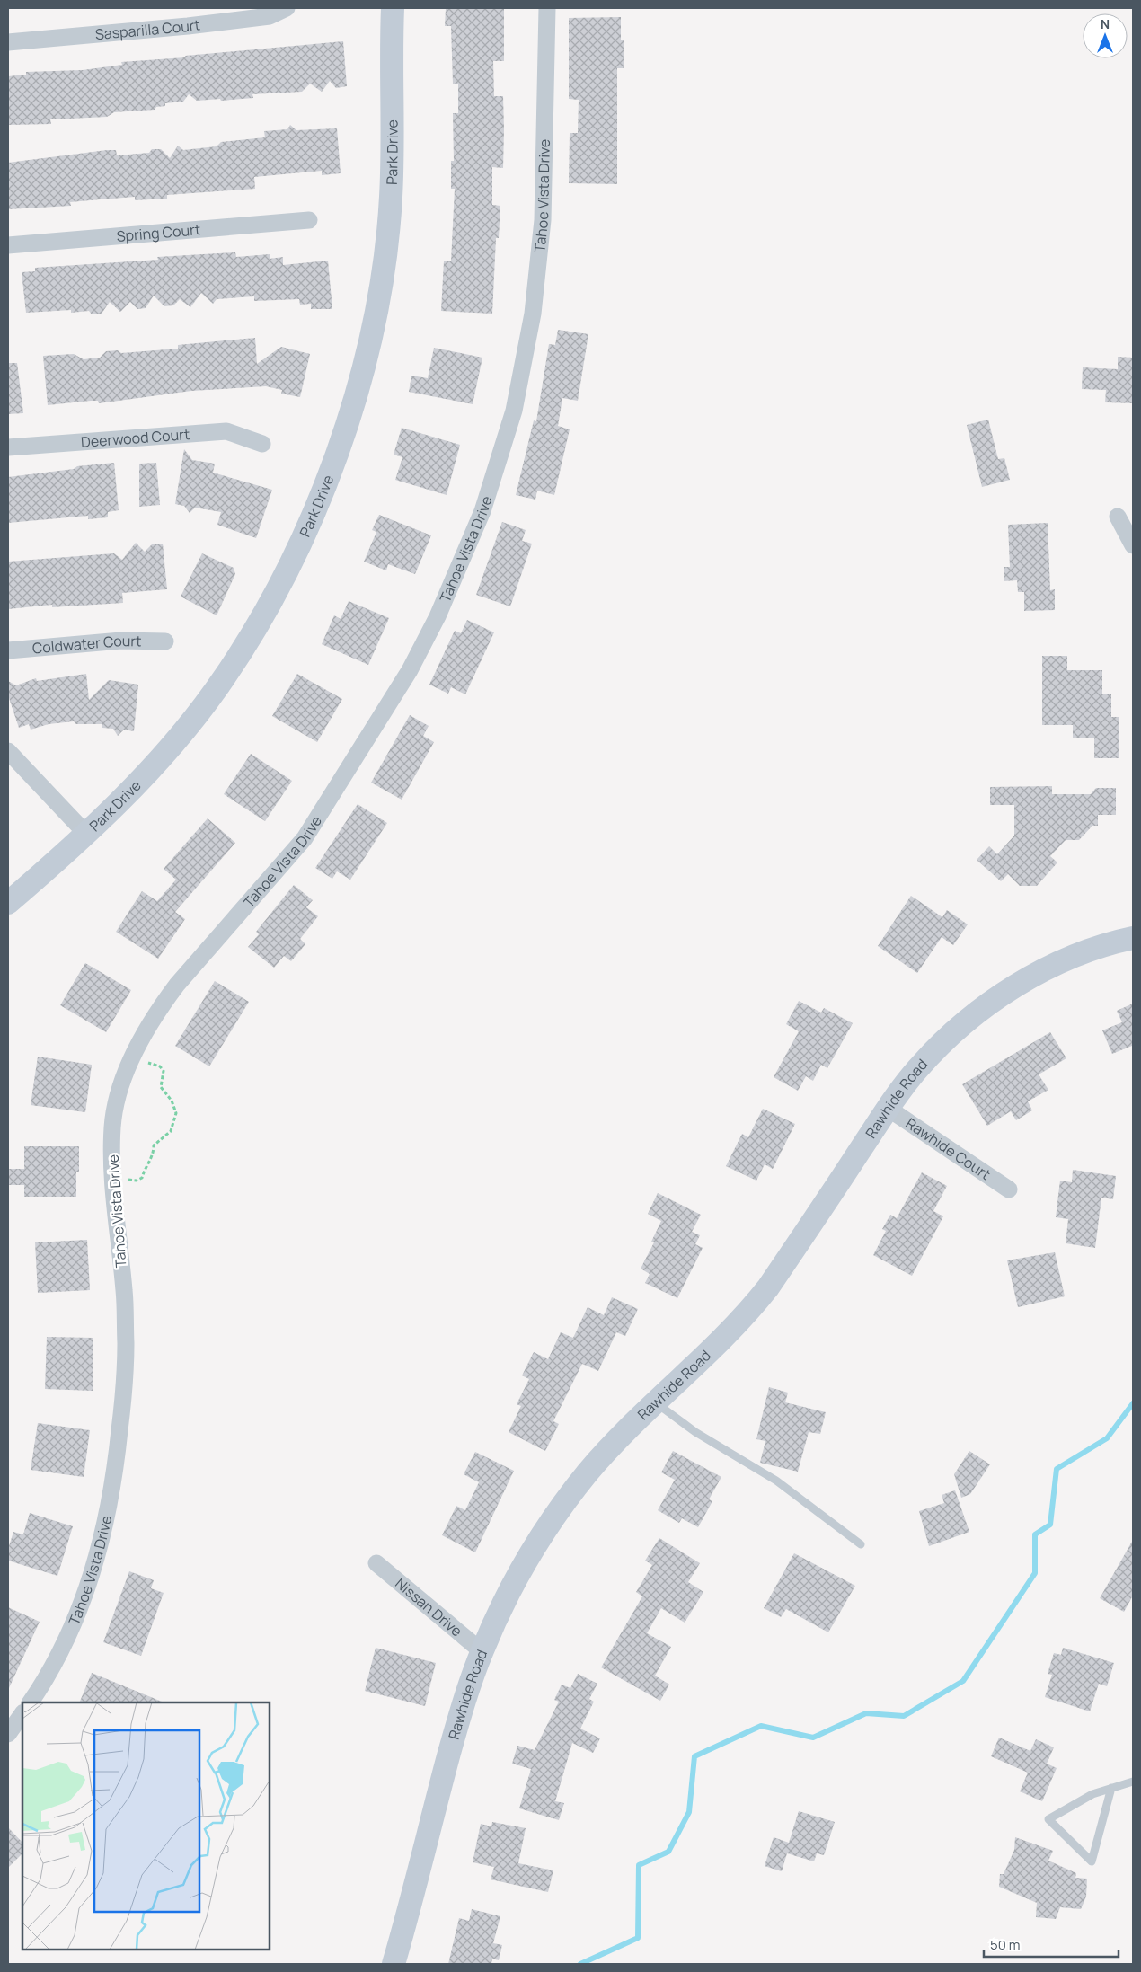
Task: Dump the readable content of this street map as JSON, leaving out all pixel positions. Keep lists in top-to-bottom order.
{
  "streets": {
    "street": [
      "Sasparilla Court",
      "Park Drive",
      "Tahoe Vista Drive",
      "Spring Court",
      "Deerwood Court",
      "Coldwater Court",
      "Rawhide Road",
      "Rawhide Court",
      "Nissan Drive"
    ]
  },
  "crossings": [
    ["Rawhide Road", "Rawhide Court"],
    ["Rawhide Road", "Nissan Drive"]
  ],
  "scale_bar": "50 m",
  "north": "top"
}
